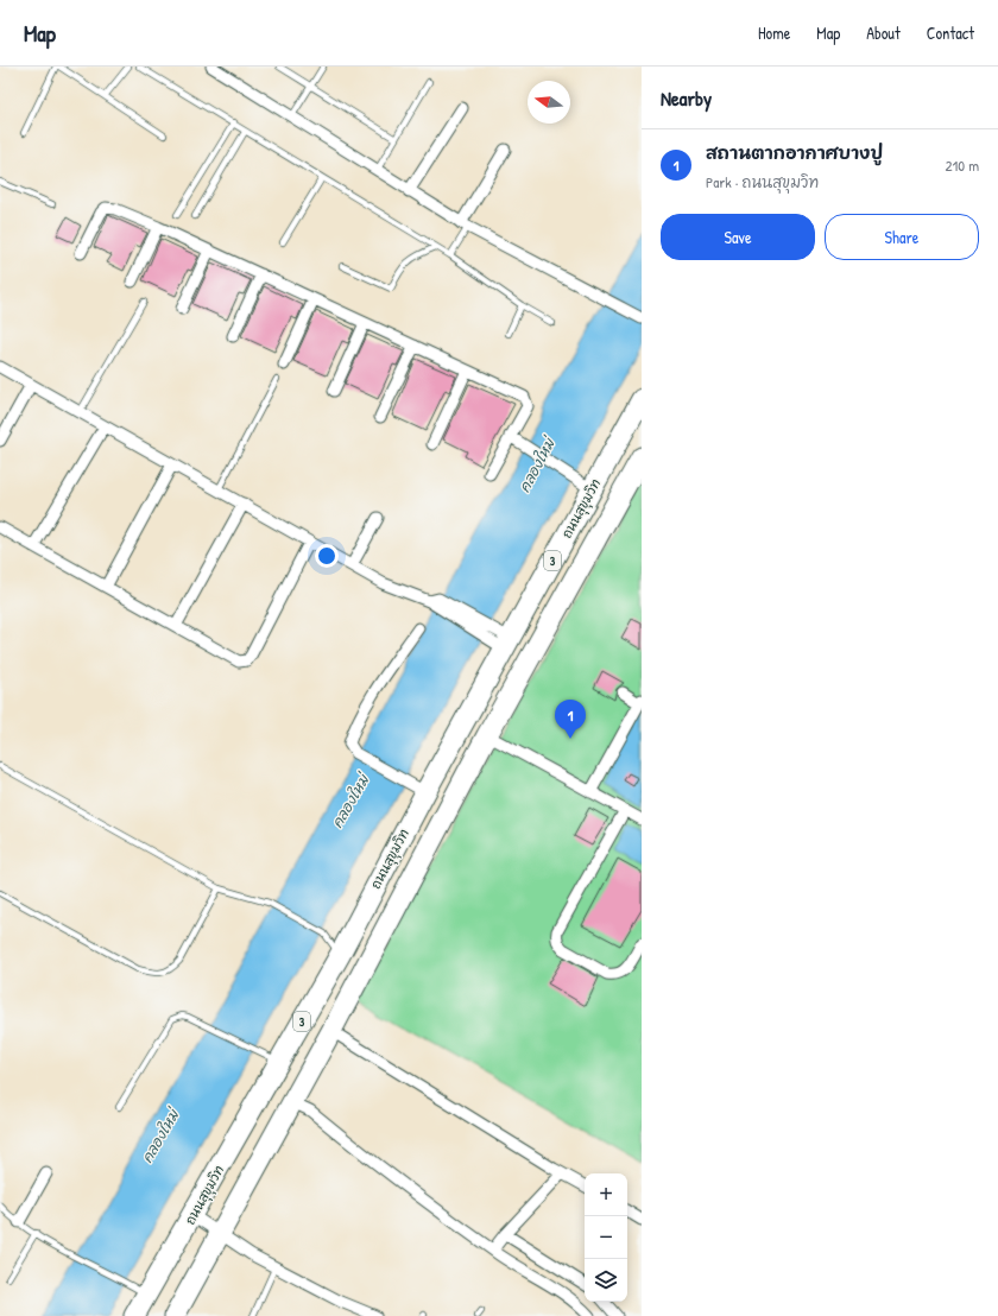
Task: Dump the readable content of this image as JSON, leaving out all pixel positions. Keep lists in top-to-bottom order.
{
  "streets": {
    "highway": ["ถนนสุขุมวิท", "3"]
  },
  "water": ["คลองใหม่"],
  "north": "left",
  "page": {
    "header": "Map",
    "nav": [
      "Home",
      "Map",
      "About",
      "Contact"
    ],
    "heading": "Nearby",
    "list": [
      {
        "mark": "1",
        "name": "สถานตากอากาศบางปู",
        "note": "Park · ถนนสุขุมวิท",
        "value": "210 m"
      }
    ],
    "buttons": ["Save", "Share"],
    "pins": "1",
    "map_buttons": ["+", "−"]
  }
}
